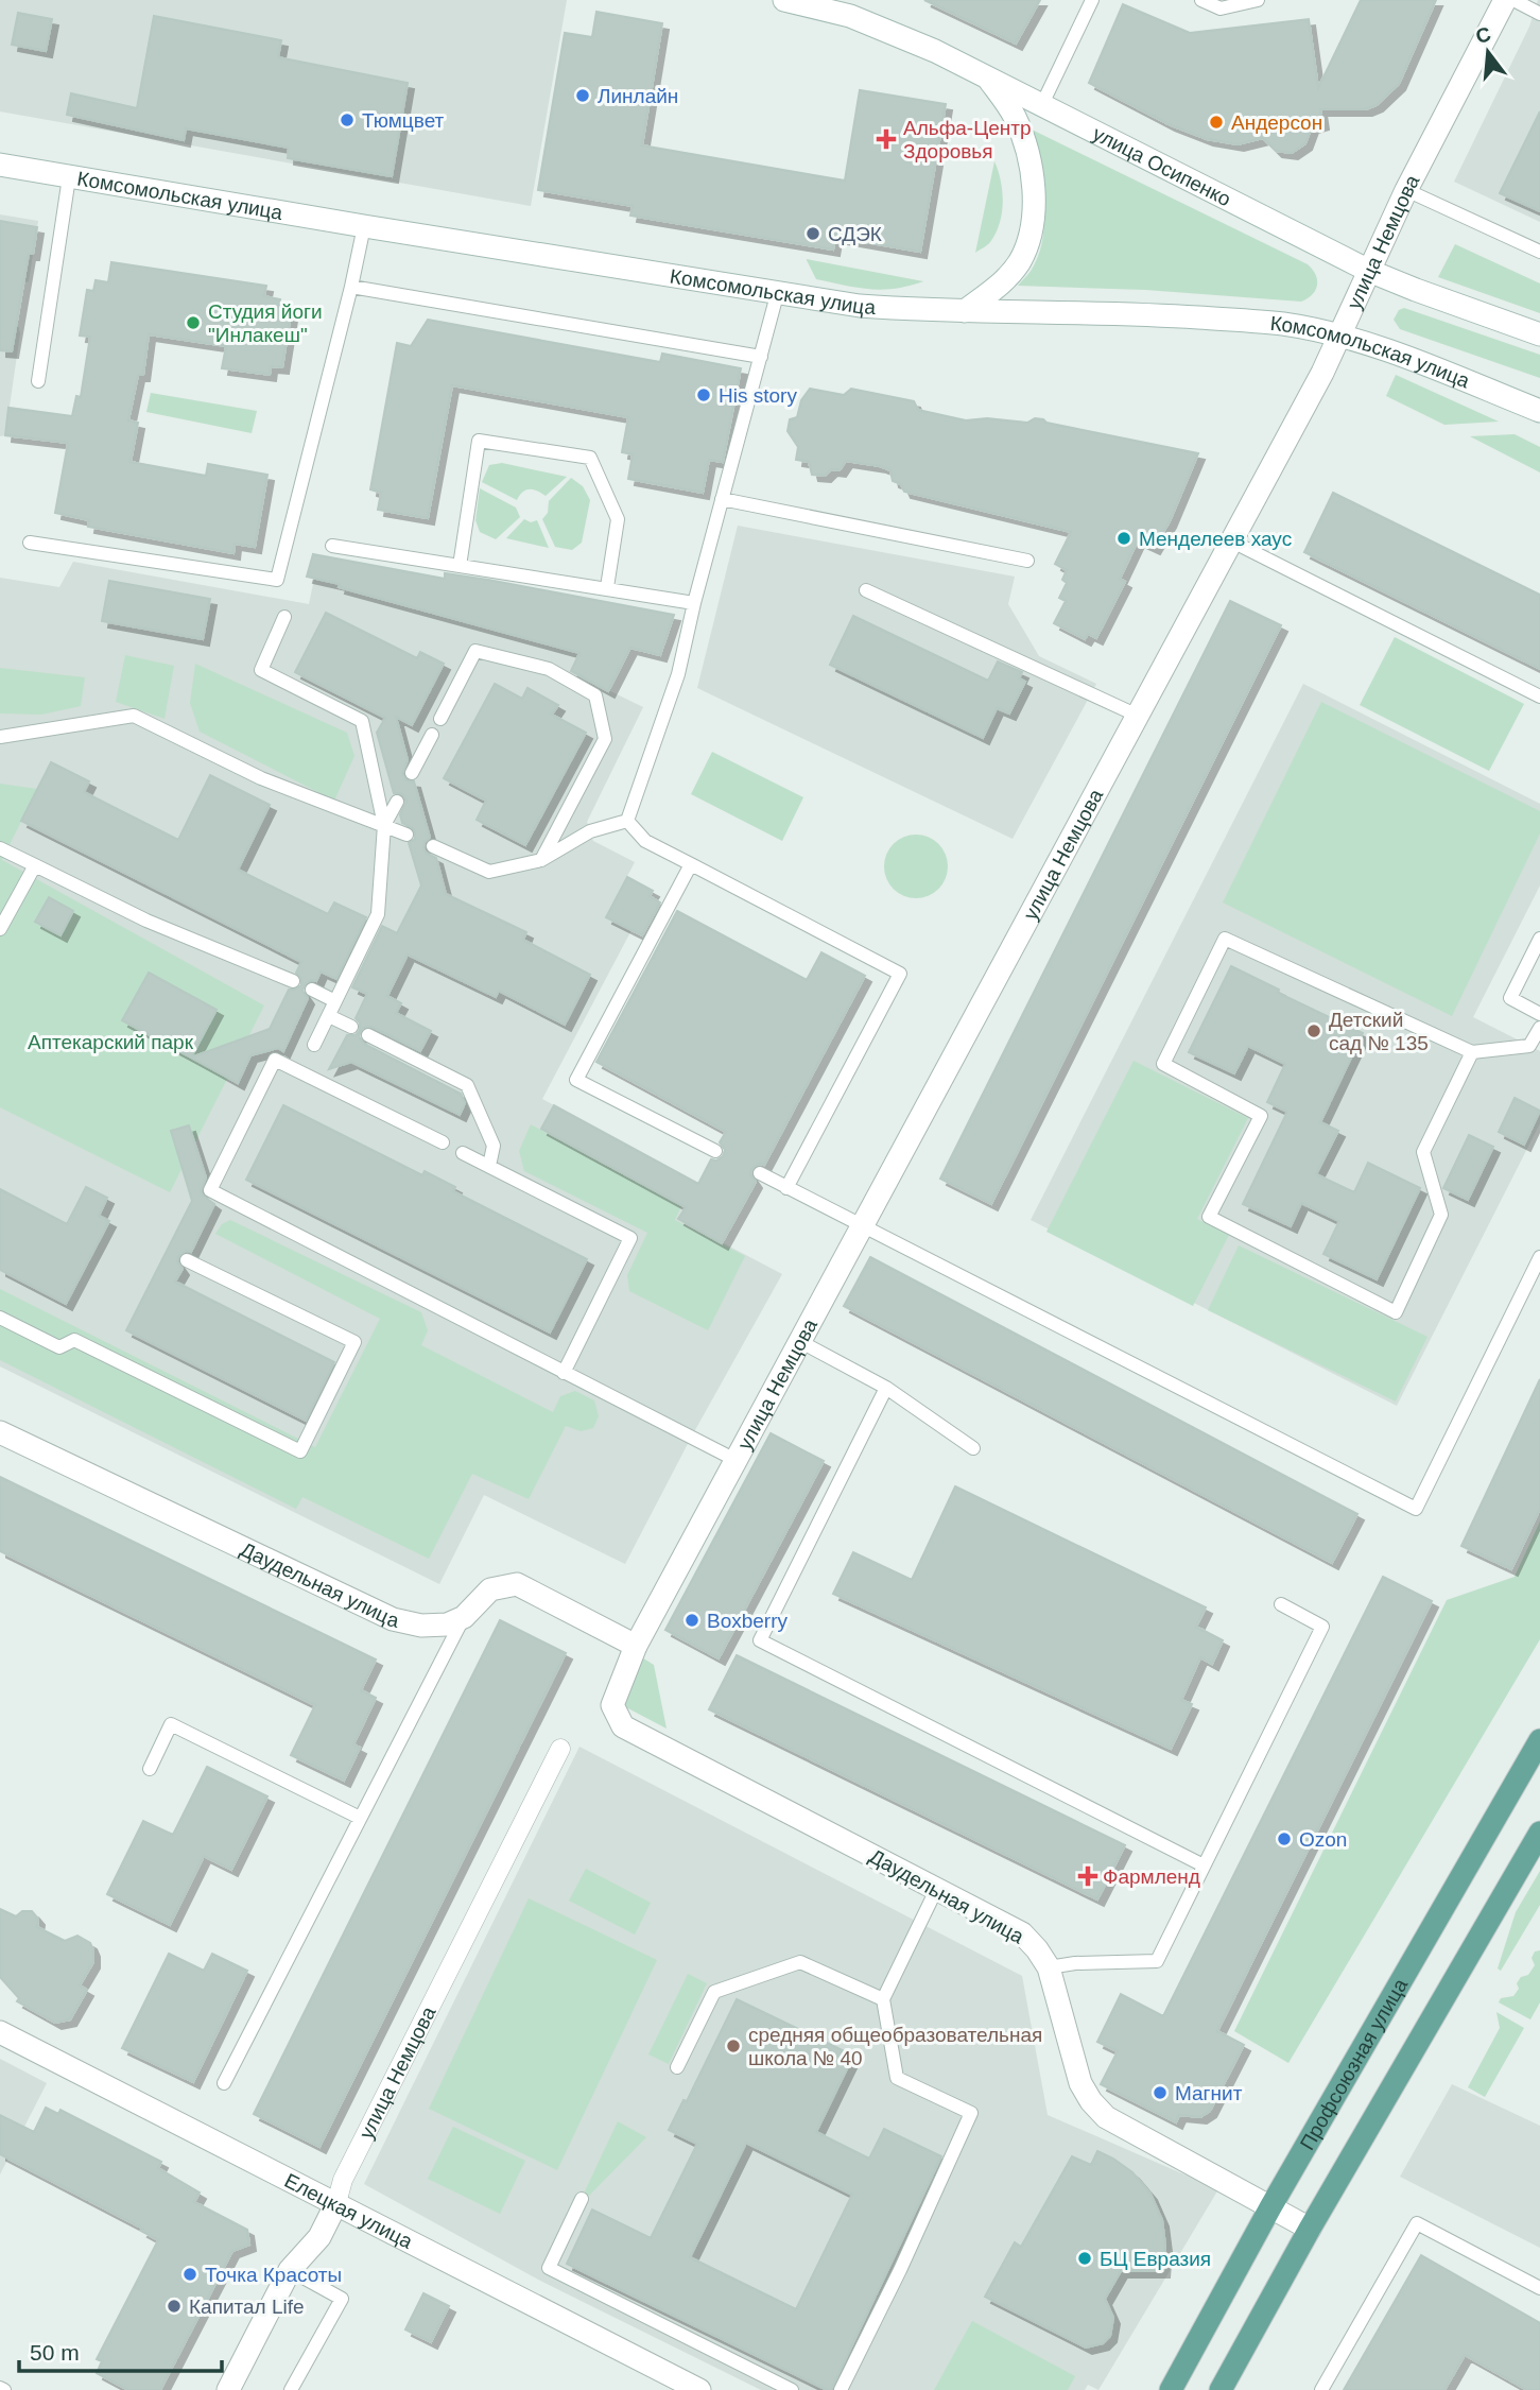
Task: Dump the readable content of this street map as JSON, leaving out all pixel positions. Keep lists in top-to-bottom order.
{
  "streets": {
    "main road": ["Профсоюзная улица"],
    "street": [
      "улица Осипенко",
      "Комсомольская улица",
      "улица Немцова",
      "Даудельная улица",
      "Елецкая улица"
    ]
  },
  "crossings": [
    ["улица Осипенко", "улица Немцова"],
    ["Комсомольская улица", "улица Немцова"],
    ["улица Немцова", "Даудельная улица"],
    ["улица Немцова", "Елецкая улица"],
    ["Даудельная улица", "Профсоюзная улица"]
  ],
  "parks": ["Аптекарский парк"],
  "places": {
    "other": [
      "Линлайн",
      "Тюмцвет",
      "Андерсон",
      "СДЭК",
      "Студия йоги \"Инлакеш\"",
      "His story",
      "Менделеев хаус",
      "Детский сад № 135",
      "Boxberry",
      "Ozon",
      "средняя общеобразовательная школа № 40",
      "Магнит",
      "БЦ Евразия",
      "Точка Красоты",
      "Капитал Life"
    ],
    "health": ["Альфа-Центр Здоровья", "Фармленд"]
  },
  "scale_bar": "50 m",
  "north": "top"
}
